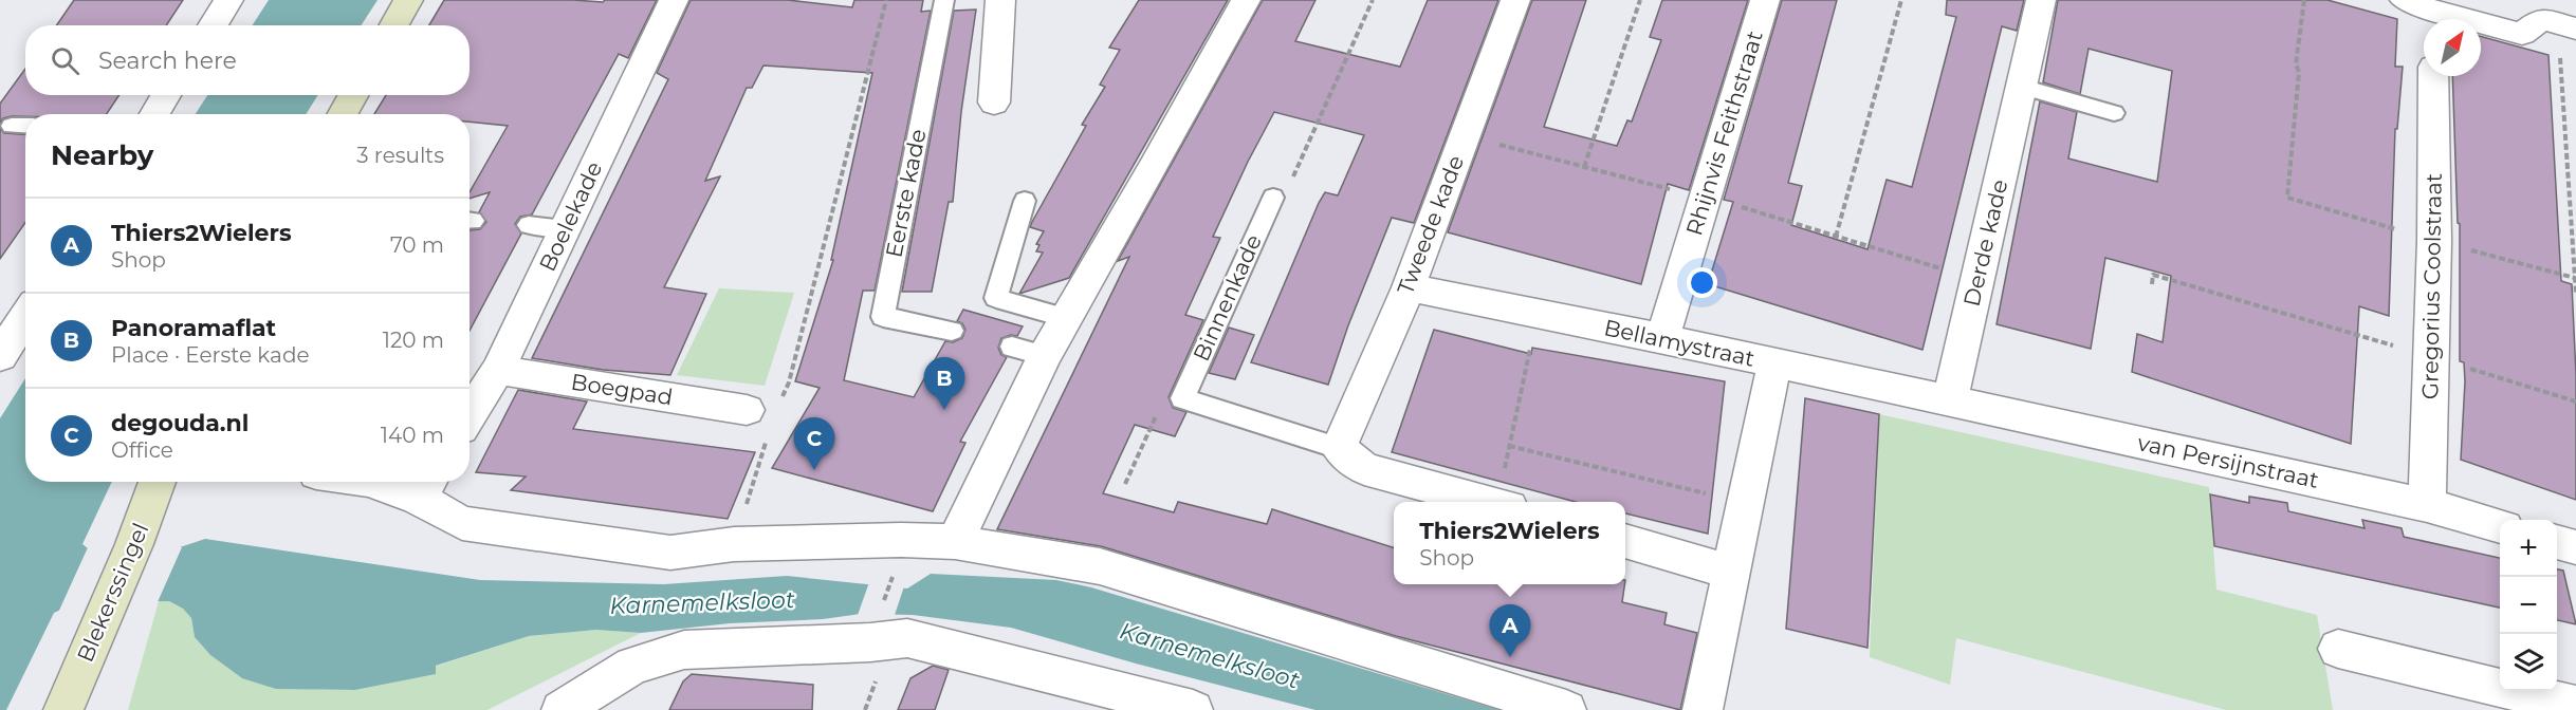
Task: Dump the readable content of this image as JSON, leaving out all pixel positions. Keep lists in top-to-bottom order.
{
  "streets": {
    "main road": ["Blekerssingel"],
    "street": [
      "Rhijnvis Feithstraat",
      "Boelekade",
      "Tweede kade",
      "Derde kade",
      "Gregorius Coolstraat",
      "Bellamystraat",
      "Boegpad",
      "van Persijnstraat"
    ],
    "lane": ["Eerste kade", "Binnenkade"]
  },
  "crossings": [
    ["Rhijnvis Feithstraat", "Bellamystraat"],
    ["Boelekade", "Boegpad"],
    ["Tweede kade", "Bellamystraat"],
    ["Derde kade", "Bellamystraat"],
    ["Derde kade", "van Persijnstraat"],
    ["Gregorius Coolstraat", "van Persijnstraat"],
    ["Bellamystraat", "van Persijnstraat"]
  ],
  "water": ["Karnemelksloot"],
  "north": "top right",
  "page": {
    "search": "Search here",
    "heading": ["Nearby", "3 results"],
    "list": [
      {
        "mark": "A",
        "name": "Thiers2Wielers",
        "note": "Shop",
        "value": "70 m"
      },
      {
        "mark": "B",
        "name": "Panoramaflat",
        "note": "Place · Eerste kade",
        "value": "120 m"
      },
      {
        "mark": "C",
        "name": "degouda.nl",
        "note": "Office",
        "value": "140 m"
      }
    ],
    "pins": ["B", "C", "A"],
    "popup": ["Thiers2Wielers", "Shop"],
    "map_buttons": ["+", "−"]
  }
}
